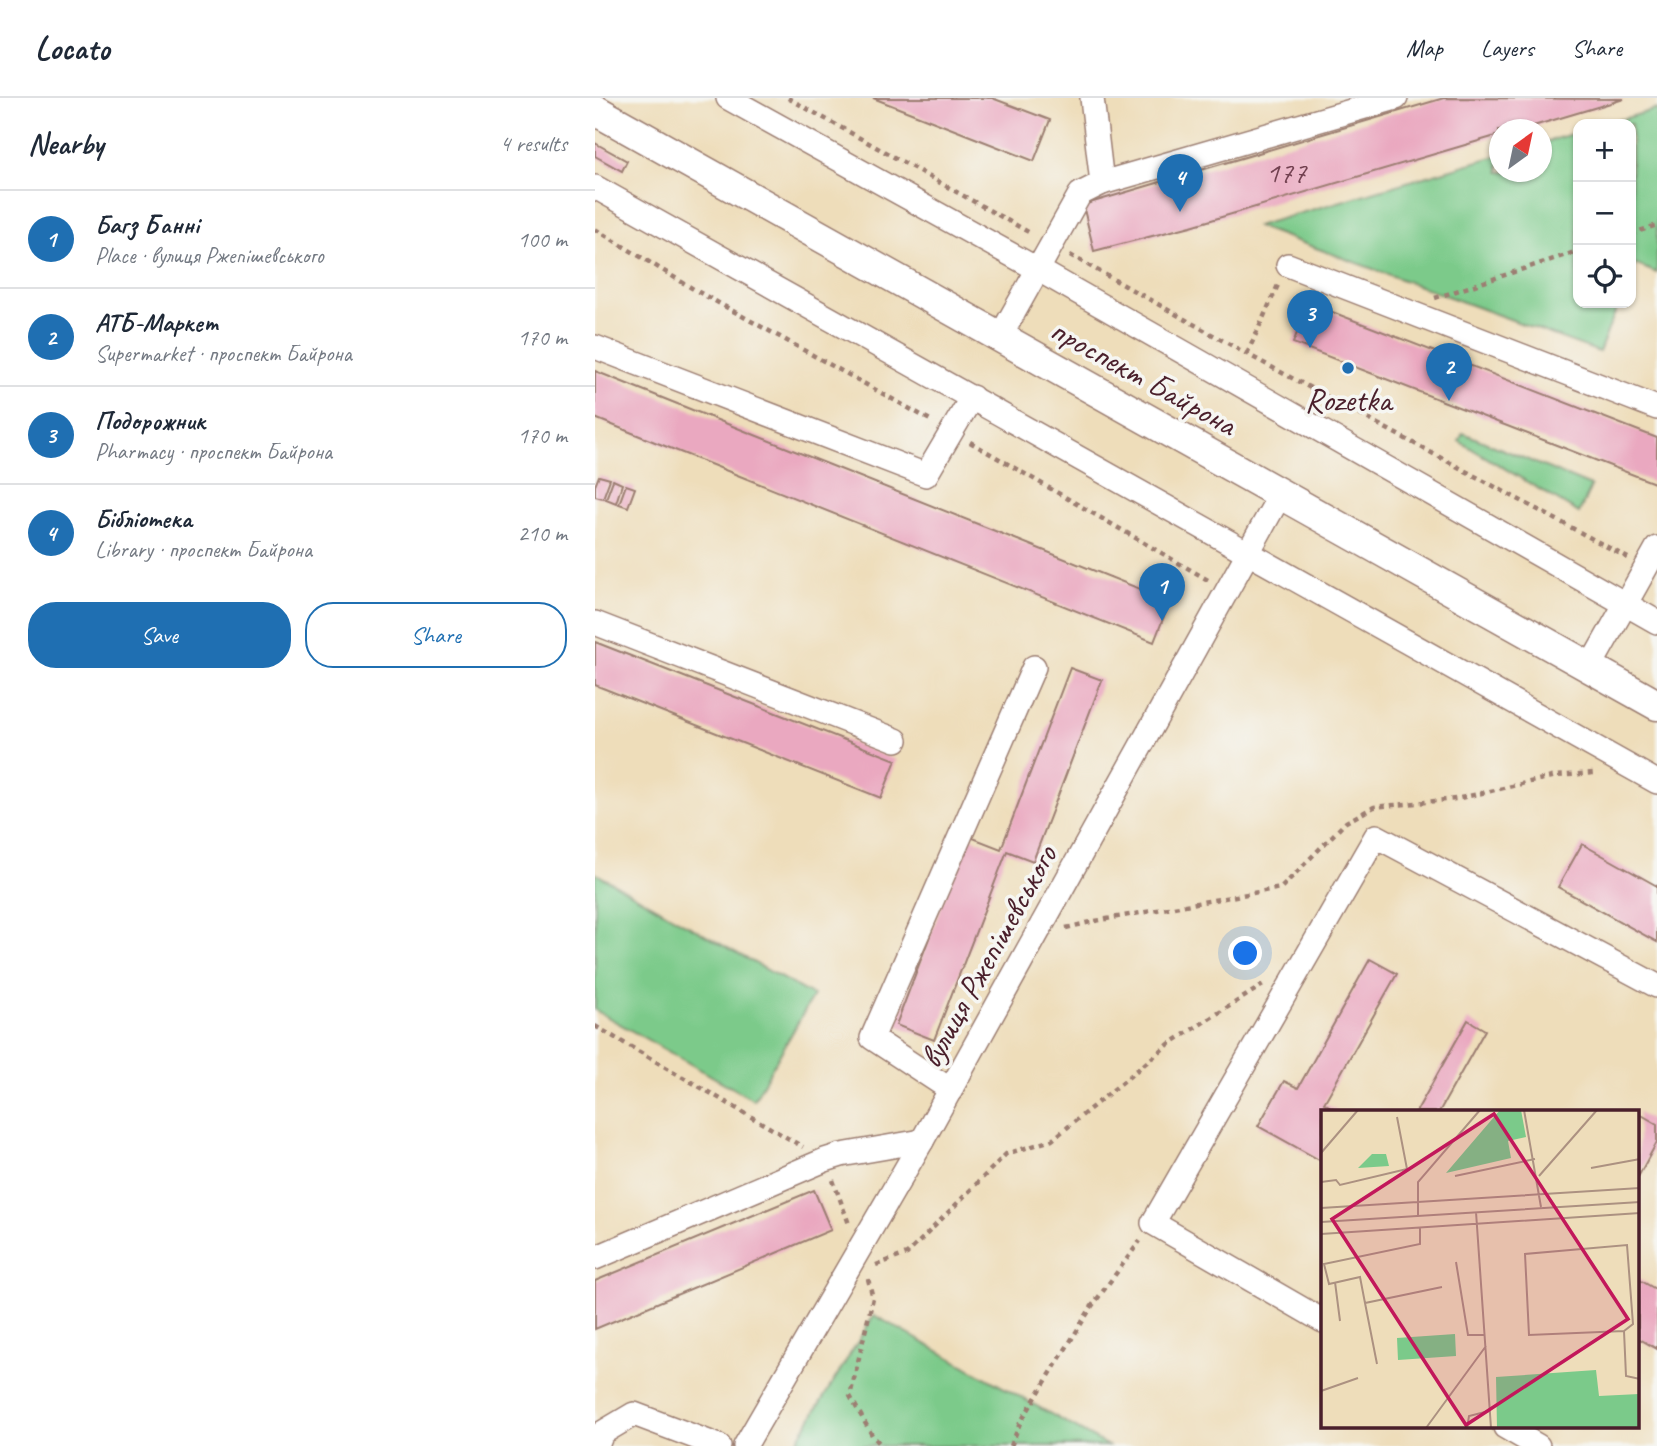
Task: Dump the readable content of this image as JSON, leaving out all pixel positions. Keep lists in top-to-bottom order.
{
  "streets": {
    "main road": ["проспект Байрона"],
    "street": ["вулиця Ржепішевського"]
  },
  "crossings": [
    ["проспект Байрона", "вулиця Ржепішевського"]
  ],
  "places": ["Rozetka"],
  "house_numbers": ["177"],
  "north": "top right",
  "page": {
    "header": "Locato",
    "nav": ["Map", "Layers", "Share"],
    "heading": ["Nearby", "4 results"],
    "map_buttons": ["+", "−"],
    "pins": [
      "4",
      "3",
      "2",
      "1"
    ],
    "list": [
      {
        "mark": "1",
        "name": "Багз Банні",
        "note": "Place · вулиця Ржепішевського",
        "value": "100 m"
      },
      {
        "mark": "2",
        "name": "АТБ-Маркет",
        "note": "Supermarket · проспект Байрона",
        "value": "170 m"
      },
      {
        "mark": "3",
        "name": "Подорожник",
        "note": "Pharmacy · проспект Байрона",
        "value": "170 m"
      },
      {
        "mark": "4",
        "name": "Бібліотека",
        "note": "Library · проспект Байрона",
        "value": "210 m"
      }
    ],
    "buttons": ["Save", "Share"]
  }
}
